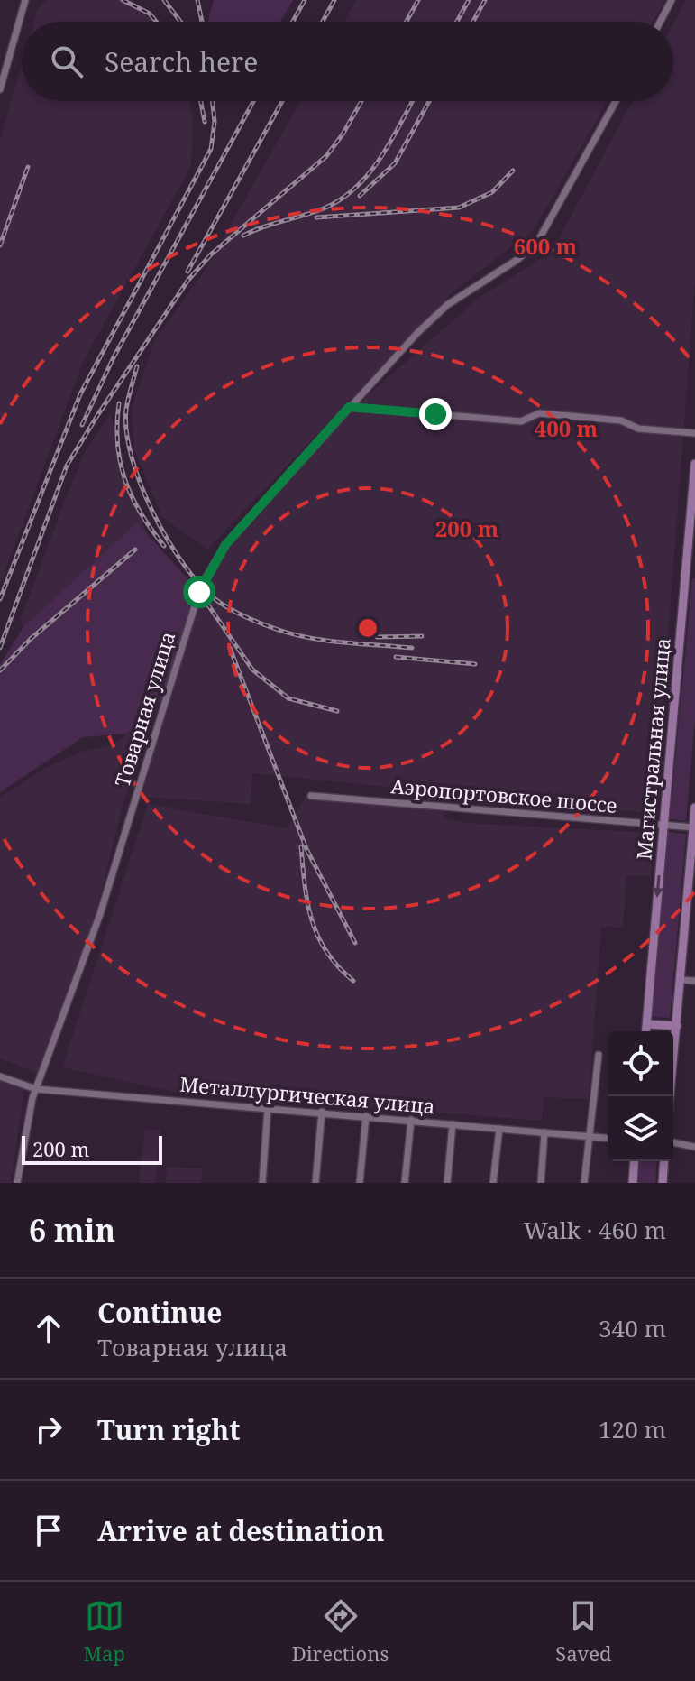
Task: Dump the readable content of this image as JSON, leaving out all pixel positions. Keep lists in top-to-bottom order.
{
  "streets": {
    "main road": ["Магистральная улица"],
    "street": ["Товарная улица", "Аэропортовское шоссе", "Металлургическая улица"]
  },
  "crossings": [
    ["Товарная улица", "Металлургическая улица"],
    ["Магистральная улица", "Аэропортовское шоссе"]
  ],
  "scale_bar": "200 m",
  "page": {
    "search": "Search here",
    "scale": "200 m",
    "heading": ["6 min", "Walk · 460 m"],
    "list": [
      ["Continue", "Товарная улица", "340 m"],
      ["Turn right", "120 m"],
      "Arrive at destination"
    ],
    "nav": ["Map", "Directions", "Saved"]
  },
  "rings": ["600 m", "400 m", "200 m"]
}
